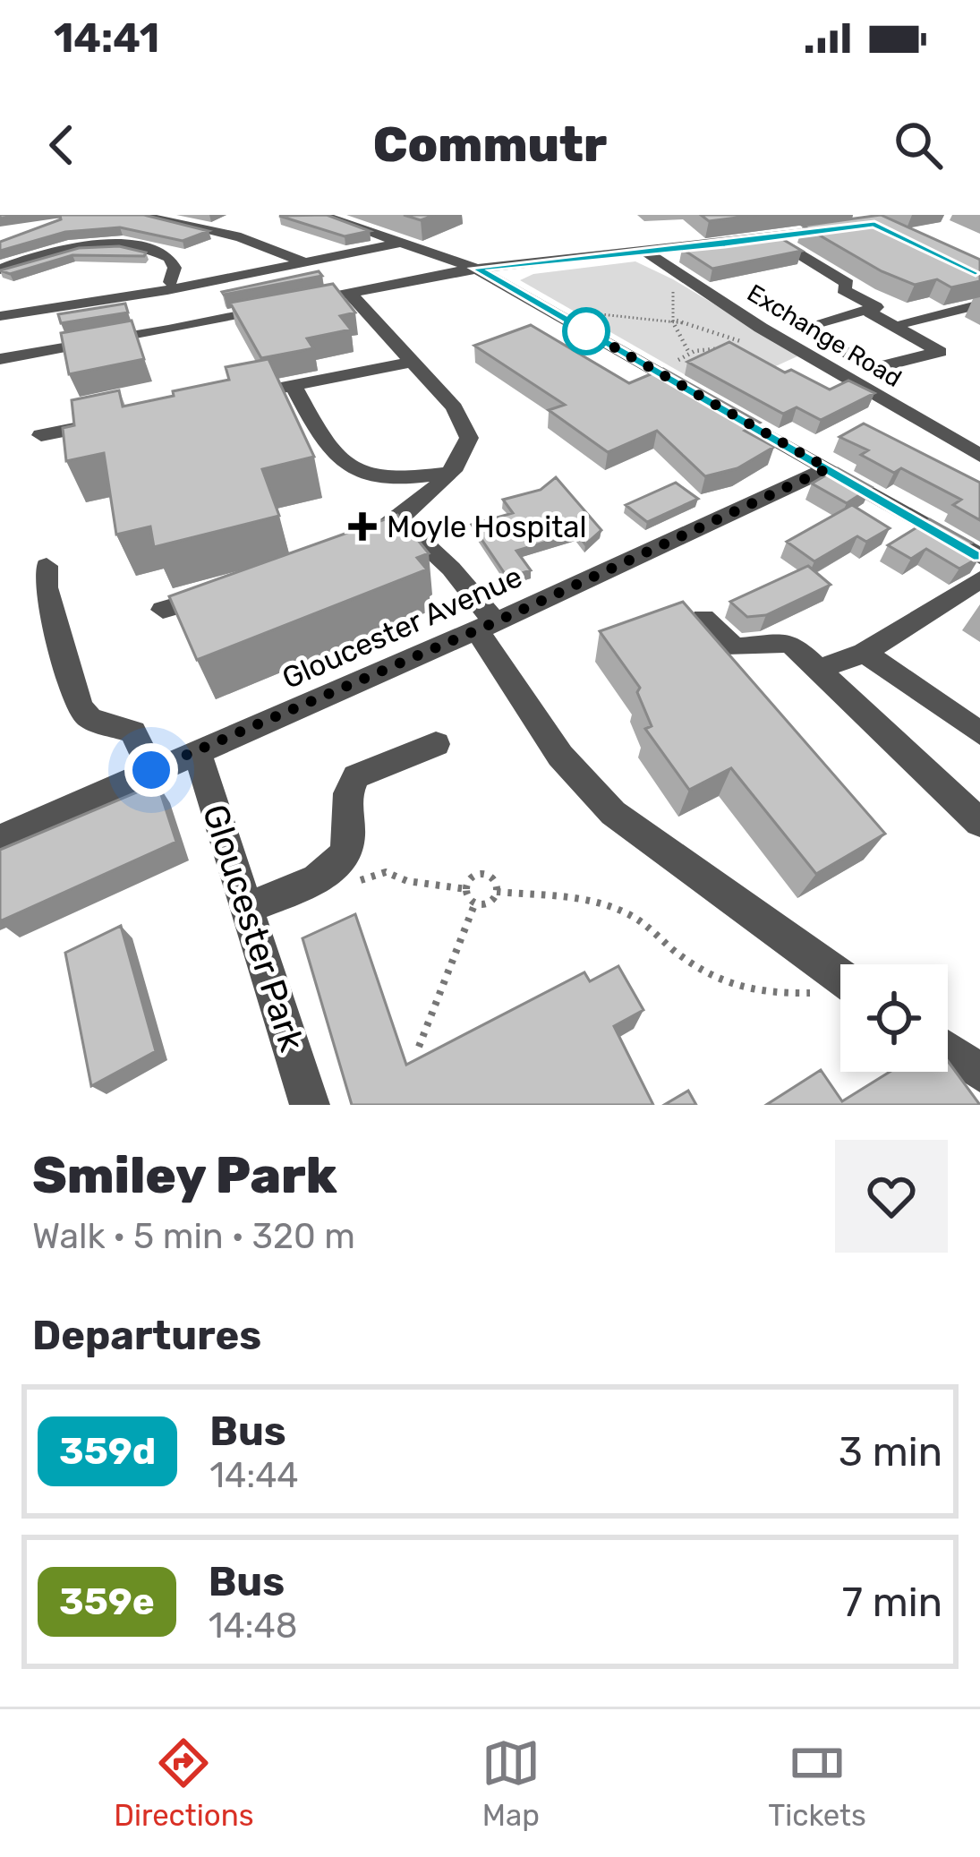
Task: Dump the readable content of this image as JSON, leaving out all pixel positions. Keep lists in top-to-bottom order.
{
  "streets": {
    "street": ["Exchange Road", "Gloucester Avenue", "Gloucester Park"]
  },
  "crossings": [
    ["Gloucester Avenue", "Gloucester Park"]
  ],
  "places": {
    "health": ["Moyle Hospital"]
  },
  "lines": ["bus line 359d"],
  "page": {
    "status": "14:41",
    "header": "Commutr",
    "heading": [
      ["Smiley Park", "Walk · 5 min · 320 m"],
      "Departures"
    ],
    "list": [
      {
        "mark": "359d",
        "name": "Bus",
        "note": "14:44",
        "value": "3 min"
      },
      {
        "mark": "359e",
        "name": "Bus",
        "note": "14:48",
        "value": "7 min"
      }
    ],
    "tabs": ["Directions", "Map", "Tickets"]
  }
}
